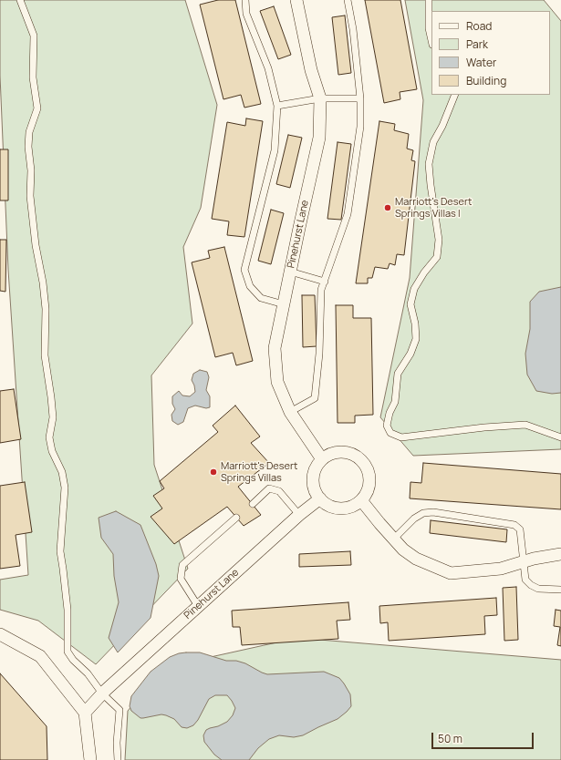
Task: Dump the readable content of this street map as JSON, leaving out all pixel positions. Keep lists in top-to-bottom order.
{
  "streets": {
    "street": ["Pinehurst Lane"]
  },
  "places": ["Marriott's Desert Springs Villas I", "Marriott's Desert Springs Villas"],
  "legend": [
    "Road",
    "Park",
    "Water",
    "Building"
  ],
  "scale_bar": "50 m"
}
